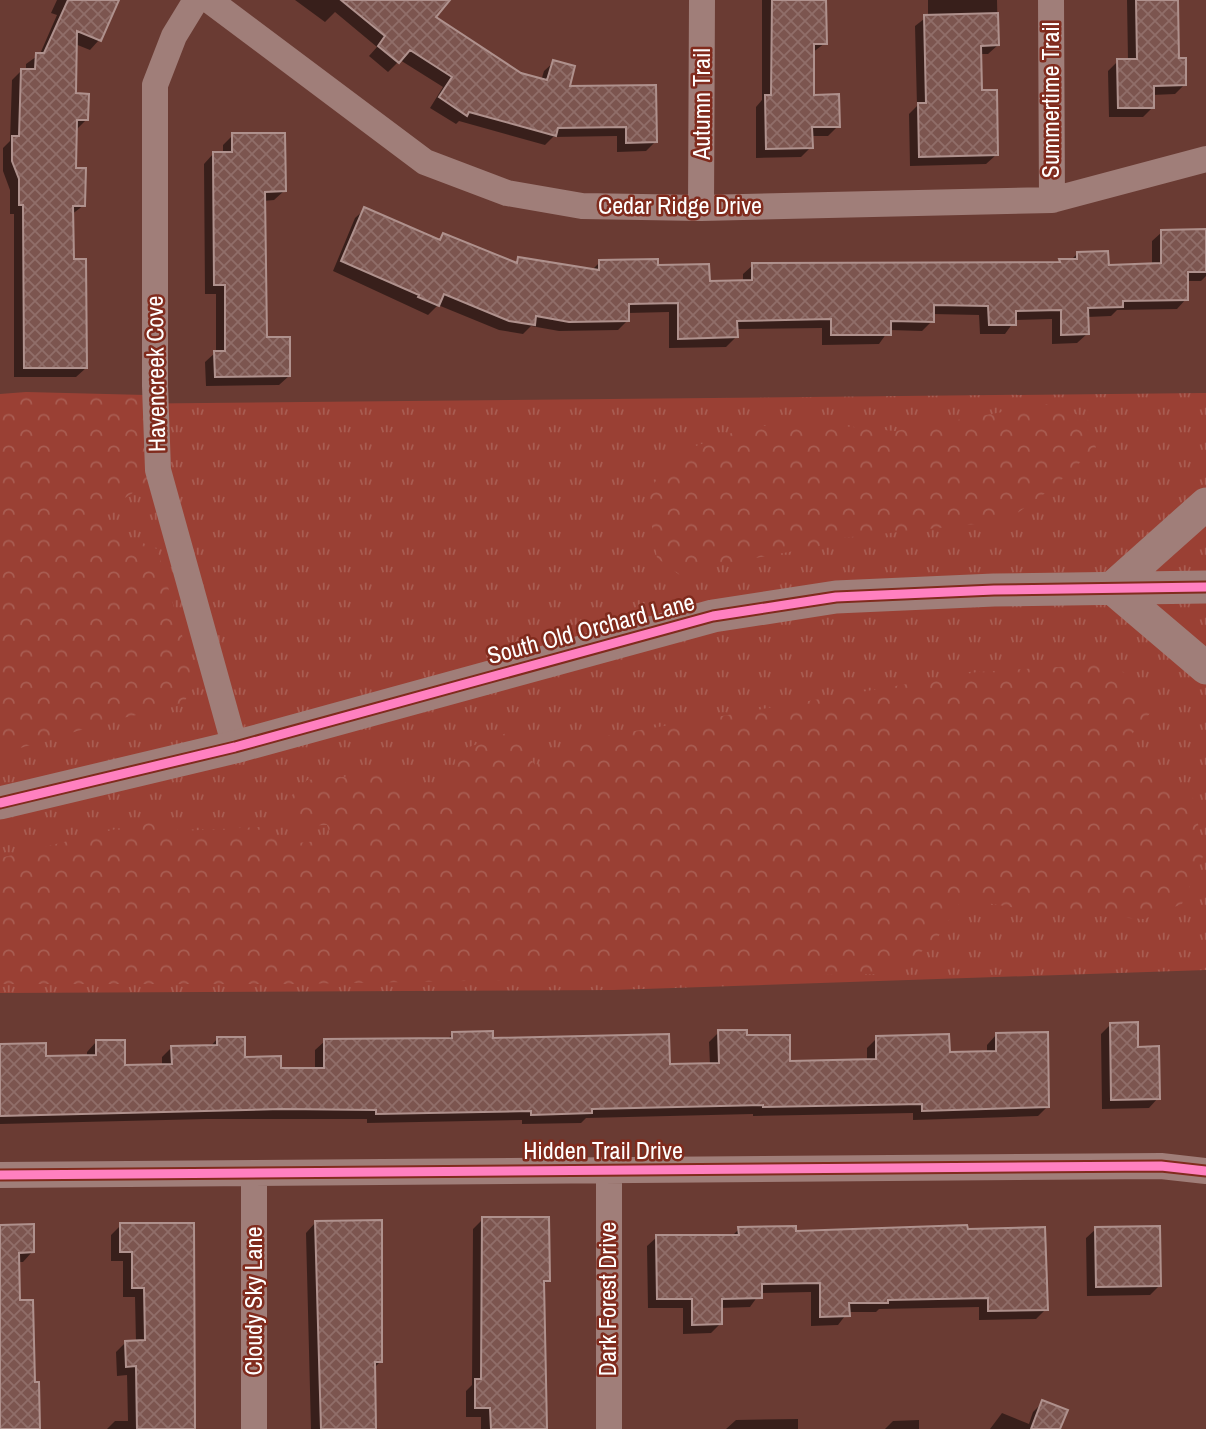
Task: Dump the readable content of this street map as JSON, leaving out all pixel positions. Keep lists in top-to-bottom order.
{
  "streets": {
    "street": [
      "Summertime Trail",
      "Autumn Trail",
      "Cedar Ridge Drive",
      "Havencreek Cove",
      "South Old Orchard Lane",
      "Hidden Trail Drive",
      "Dark Forest Drive",
      "Cloudy Sky Lane"
    ]
  },
  "crossings": [
    ["Summertime Trail", "Cedar Ridge Drive"],
    ["Autumn Trail", "Cedar Ridge Drive"],
    ["Havencreek Cove", "South Old Orchard Lane"],
    ["Hidden Trail Drive", "Dark Forest Drive"],
    ["Hidden Trail Drive", "Cloudy Sky Lane"]
  ]
}
